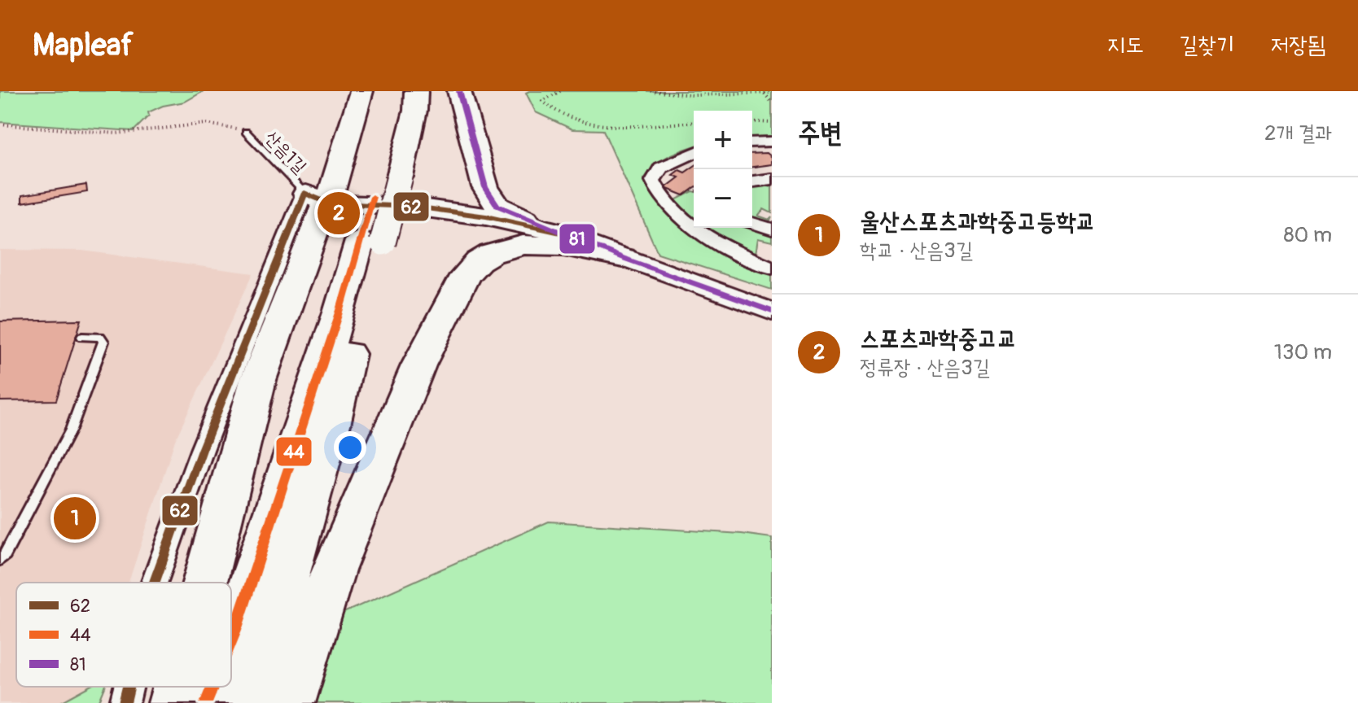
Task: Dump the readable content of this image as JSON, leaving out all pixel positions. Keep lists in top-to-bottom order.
{
  "streets": {
    "lane": ["산음1길"]
  },
  "lines": ["transit line 81", "transit line 62", "transit line 44"],
  "legend": ["62", "44", "81"],
  "page": {
    "header": "Mapleaf",
    "nav": ["지도", "길찾기", "저장됨"],
    "heading": ["주변", "2개 결과"],
    "map_buttons": ["+", "−"],
    "list": [
      {
        "mark": "1",
        "name": "울산스포츠과학중고등학교",
        "note": "학교 · 산음3길",
        "value": "80 m"
      },
      {
        "mark": "2",
        "name": "스포츠과학중고교",
        "note": "정류장 · 산음3길",
        "value": "130 m"
      }
    ],
    "pins": ["2", "1"]
  }
}
